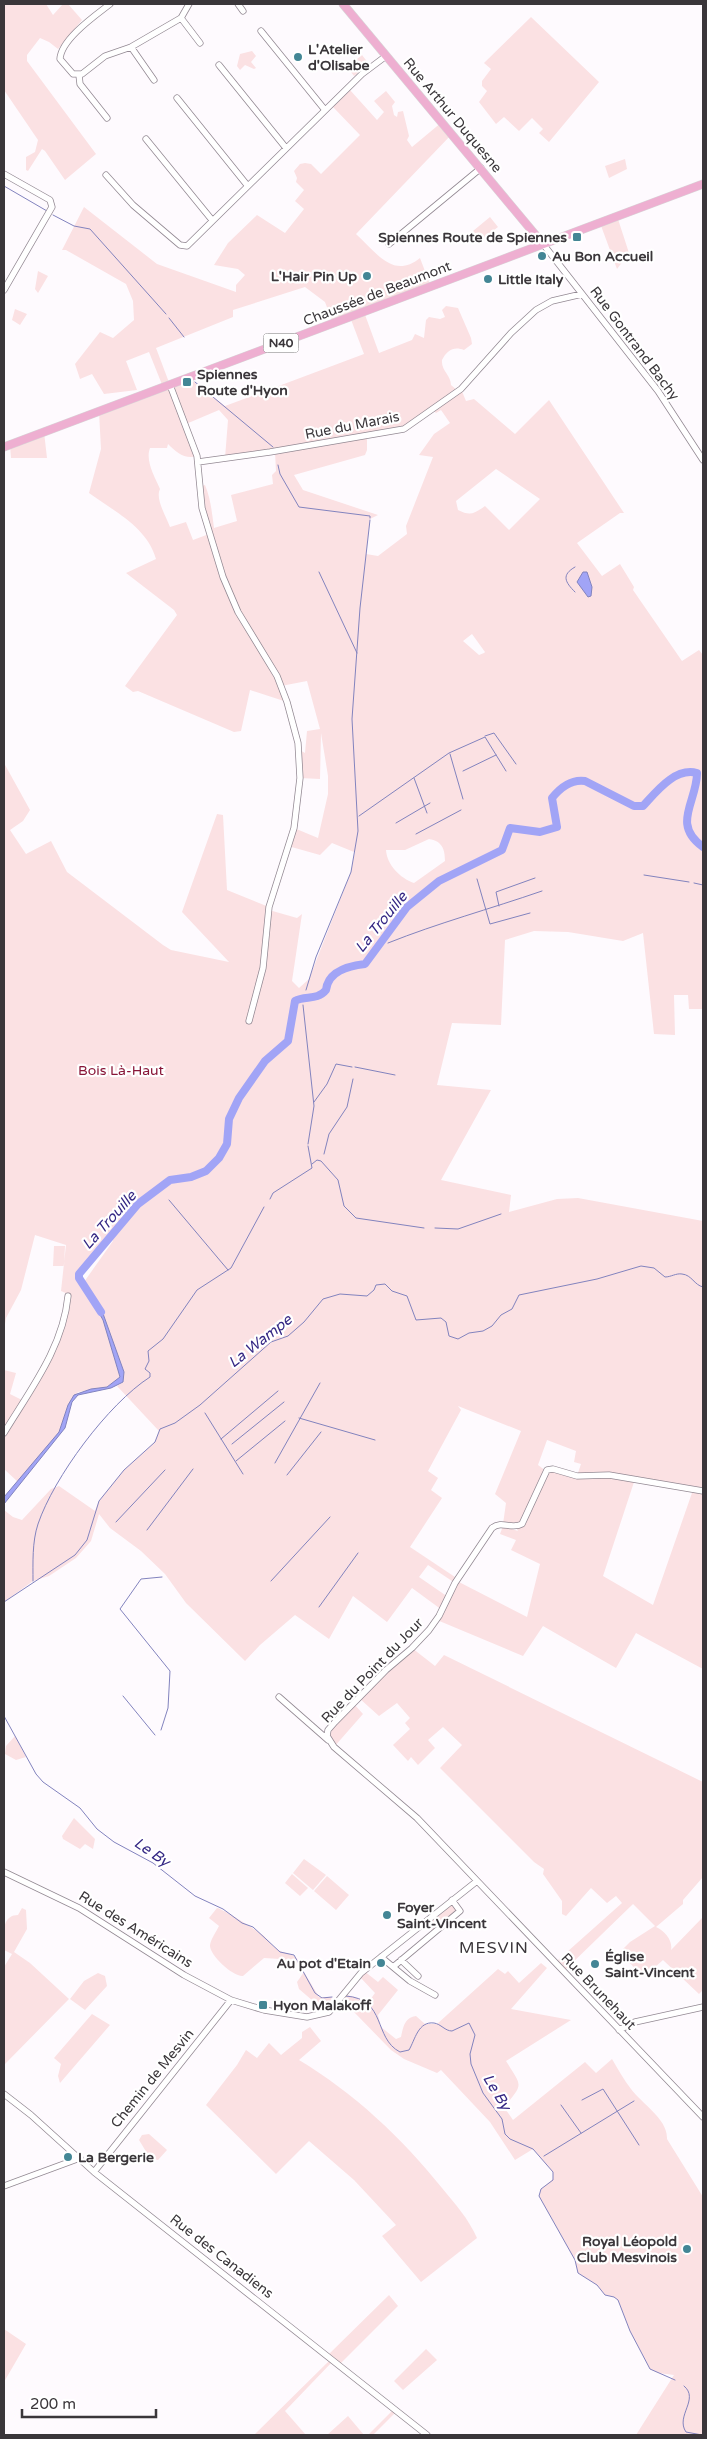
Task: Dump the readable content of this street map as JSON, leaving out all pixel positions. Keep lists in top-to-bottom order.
{
  "streets": {
    "main road": ["Rue Arthur Duquesne", "Chaussée de Beaumont", "N40"],
    "street": [
      "Rue Gontrand Bachy",
      "Rue du Marais",
      "Rue du Point du Jour",
      "Rue des Américains",
      "Rue Brunehaut",
      "Chemin de Mesvin",
      "Rue des Canadiens"
    ]
  },
  "crossings": [
    ["Rue Arthur Duquesne", "Chaussée de Beaumont"],
    ["Rue Arthur Duquesne", "Rue Gontrand Bachy"],
    ["Chaussée de Beaumont", "Rue Gontrand Bachy"],
    ["Rue Gontrand Bachy", "Rue du Marais"],
    ["Rue du Point du Jour", "Rue des Américains"],
    ["Rue du Point du Jour", "Rue Brunehaut"],
    ["Rue des Américains", "Rue Brunehaut"],
    ["Rue des Américains", "Chemin de Mesvin"],
    ["Chemin de Mesvin", "Rue des Canadiens"]
  ],
  "districts": ["MESVIN"],
  "water": ["La Trouille", "La Wampe", "Le By"],
  "parks": ["Bois Là-Haut"],
  "places": {
    "other": [
      "L'Atelier d'Olisabe",
      "Au Bon Accueil",
      "L'Hair Pin Up",
      "Little Italy",
      "Foyer Saint-Vincent",
      "Au pot d'Etain",
      "Église Saint-Vincent",
      "La Bergerie",
      "Royal Léopold Club Mesvinois"
    ],
    "transit": ["Spiennes Route de Spiennes", "Spiennes Route d'Hyon", "Hyon Malakoff"]
  },
  "scale_bar": "200 m"
}
